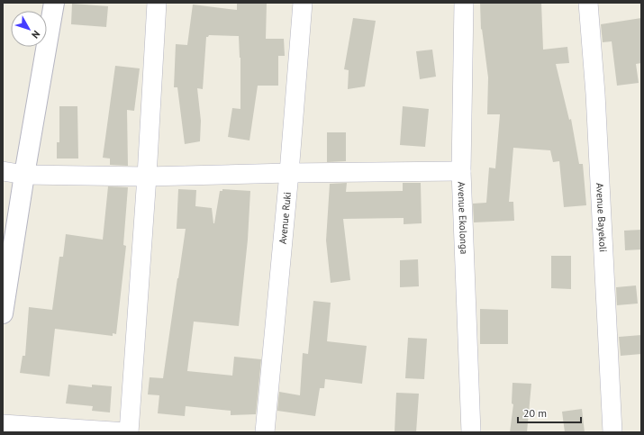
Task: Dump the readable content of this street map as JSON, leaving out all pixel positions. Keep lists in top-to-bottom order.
{
  "streets": {
    "street": ["Avenue Bayekoli", "Avenue Ruki", "Avenue Ekolonga"]
  },
  "scale_bar": "20 m",
  "north": "bottom right"
}
